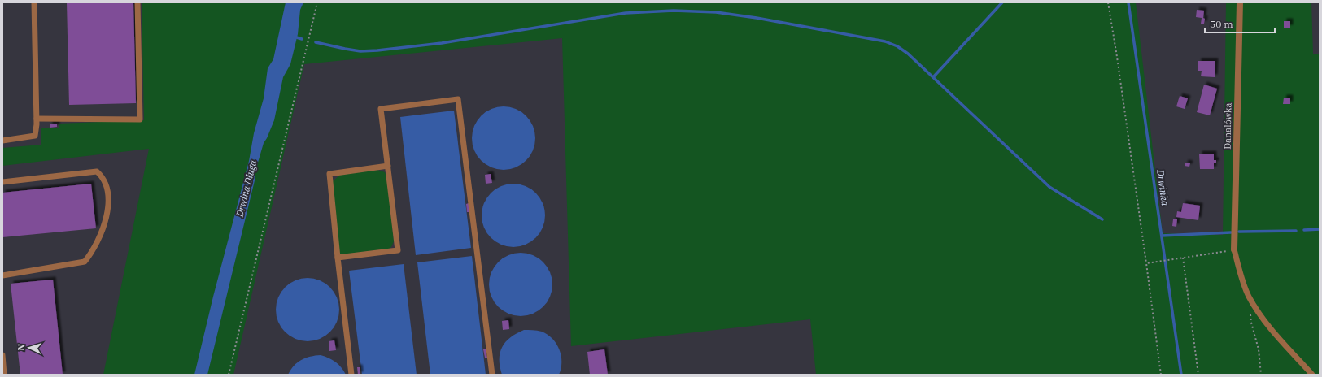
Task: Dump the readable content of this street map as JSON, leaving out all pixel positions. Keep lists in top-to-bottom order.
{
  "streets": {
    "street": ["Danalówka"]
  },
  "water": ["Drwinka", "Drwina Długa"],
  "scale_bar": "50 m",
  "north": "left"
}
